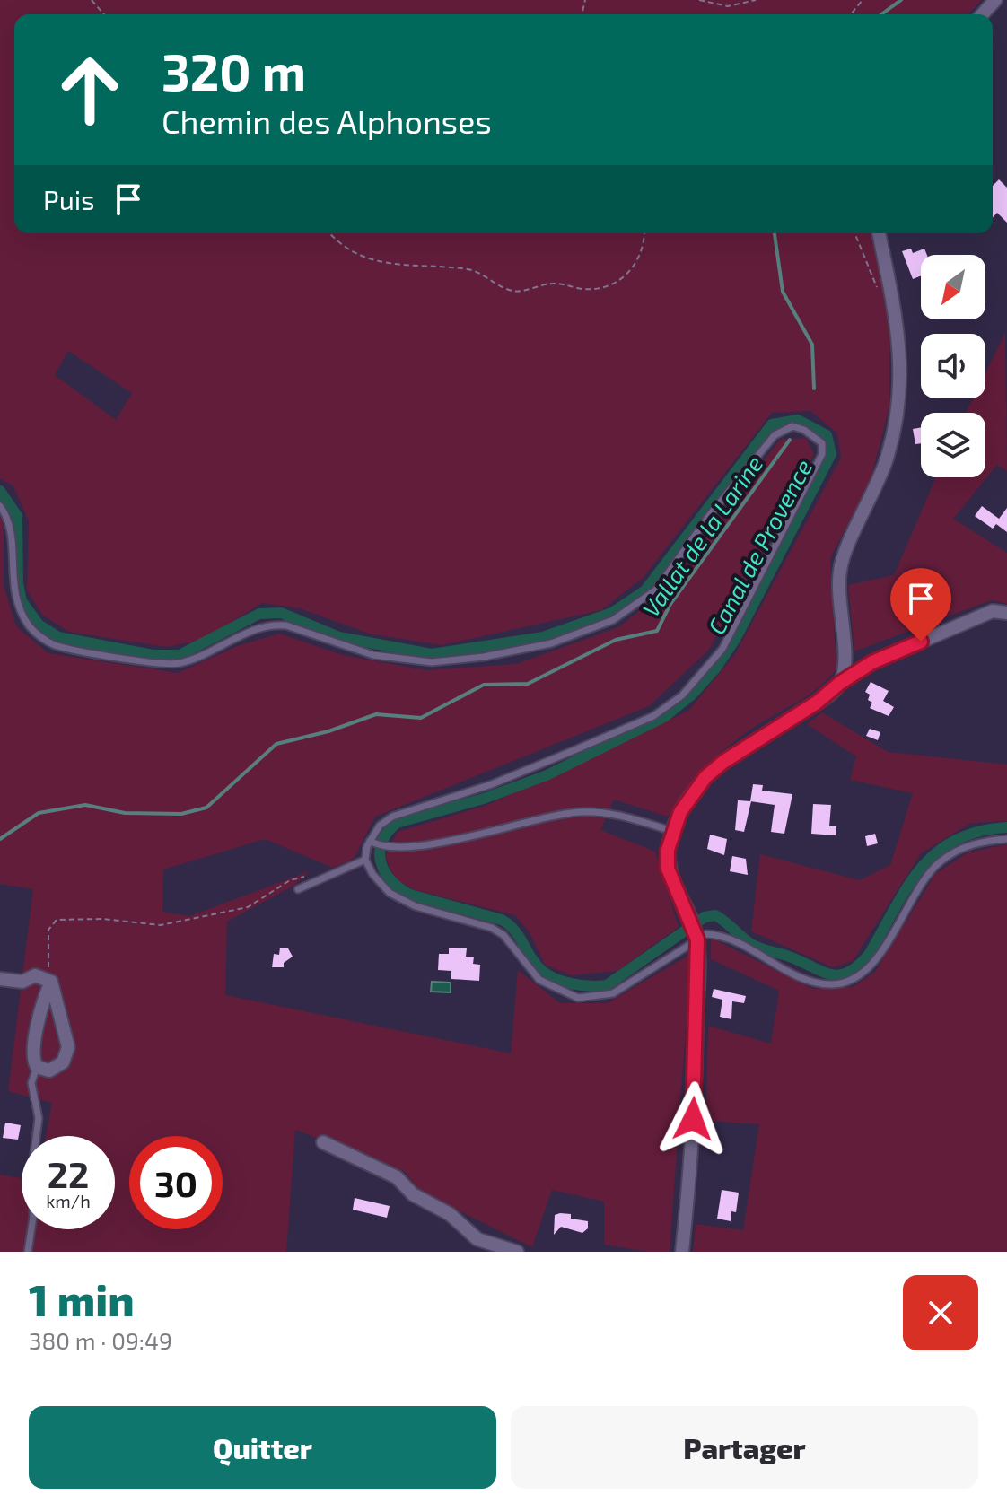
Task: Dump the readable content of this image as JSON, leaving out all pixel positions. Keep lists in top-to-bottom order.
{
  "water": ["Vallat de la Larine", "Canal de Provence"],
  "north": "bottom left",
  "page": {
    "turn": ["320 m", "Chemin des Alphonses"],
    "then": "Puis",
    "speed": "22 km/h",
    "limit": "30",
    "heading": ["1 min", "380 m · 09:49"],
    "buttons": ["Quitter", "Partager"]
  }
}
